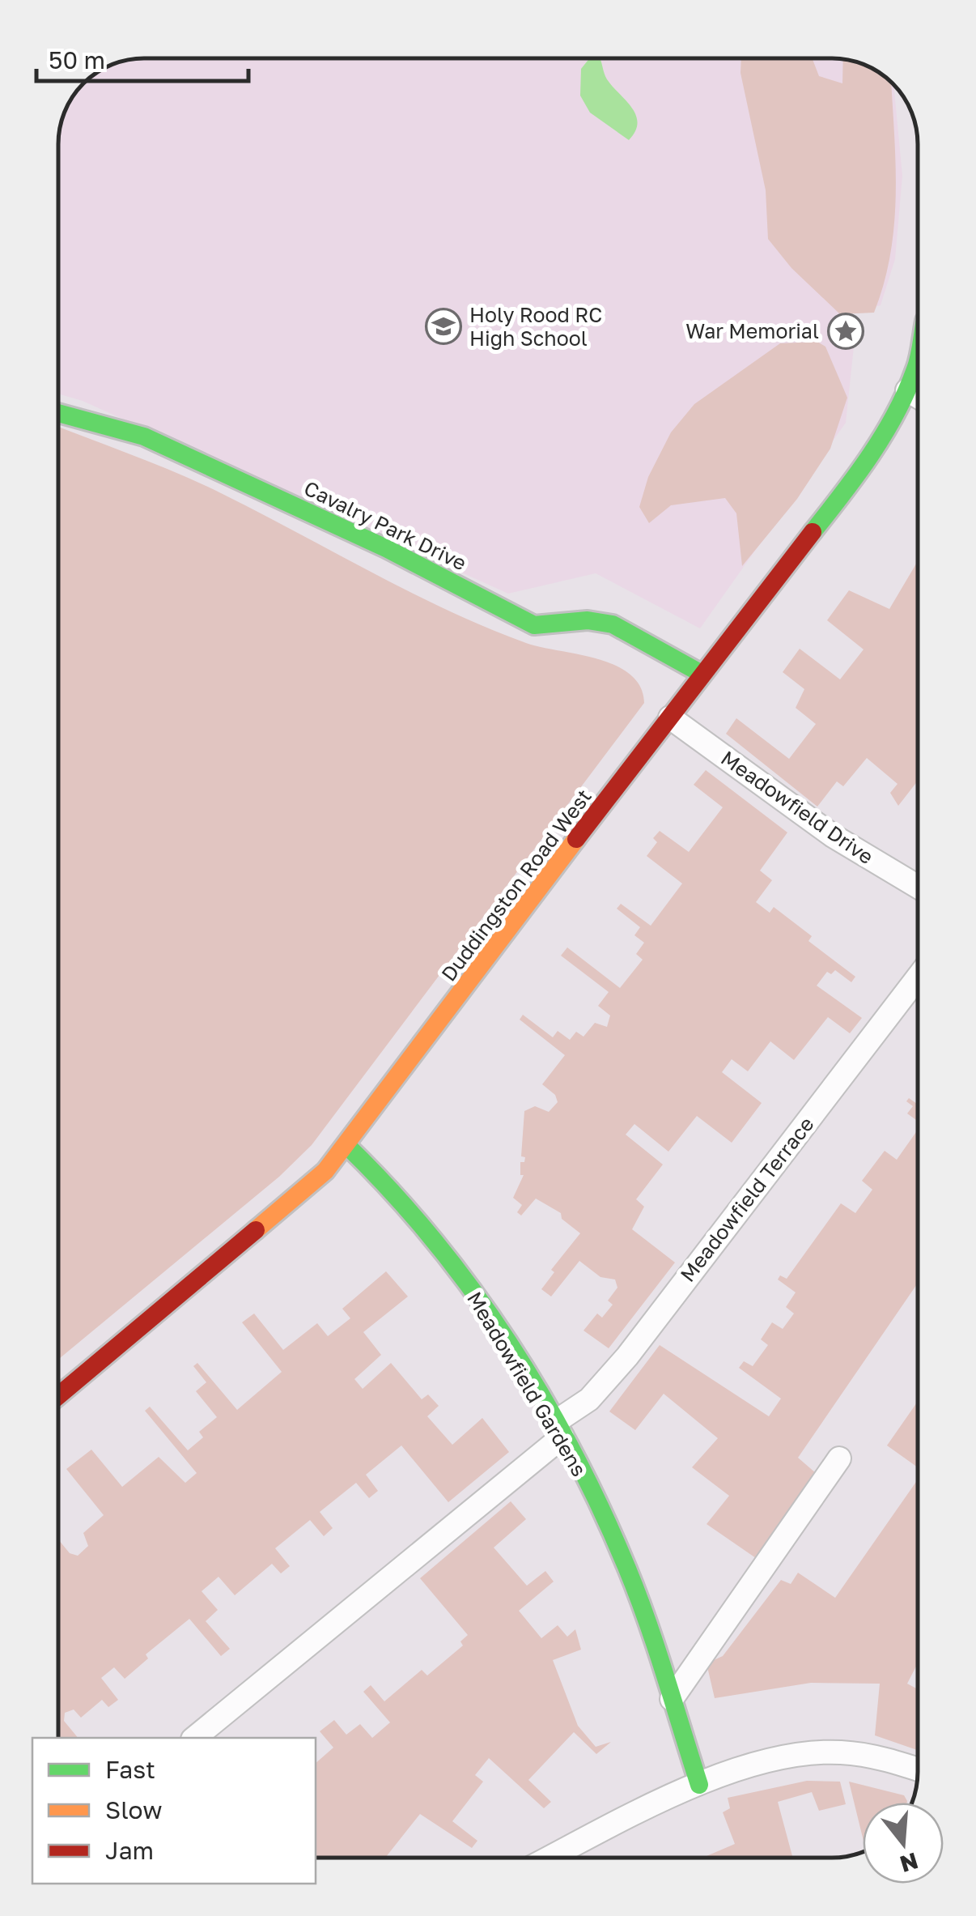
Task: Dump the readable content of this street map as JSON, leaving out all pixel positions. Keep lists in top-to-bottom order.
{
  "streets": {
    "street": [
      "Cavalry Park Drive",
      "Meadowfield Drive",
      "Duddingston Road West",
      "Meadowfield Terrace",
      "Meadowfield Gardens"
    ]
  },
  "crossings": [
    ["Cavalry Park Drive", "Duddingston Road West"],
    ["Meadowfield Drive", "Duddingston Road West"],
    ["Duddingston Road West", "Meadowfield Gardens"],
    ["Meadowfield Terrace", "Meadowfield Gardens"]
  ],
  "places": {
    "school or university": ["Holy Rood RC High School"],
    "place": ["War Memorial"]
  },
  "legend": ["Fast", "Slow", "Jam"],
  "scale_bar": "50 m",
  "north": "bottom"
}
